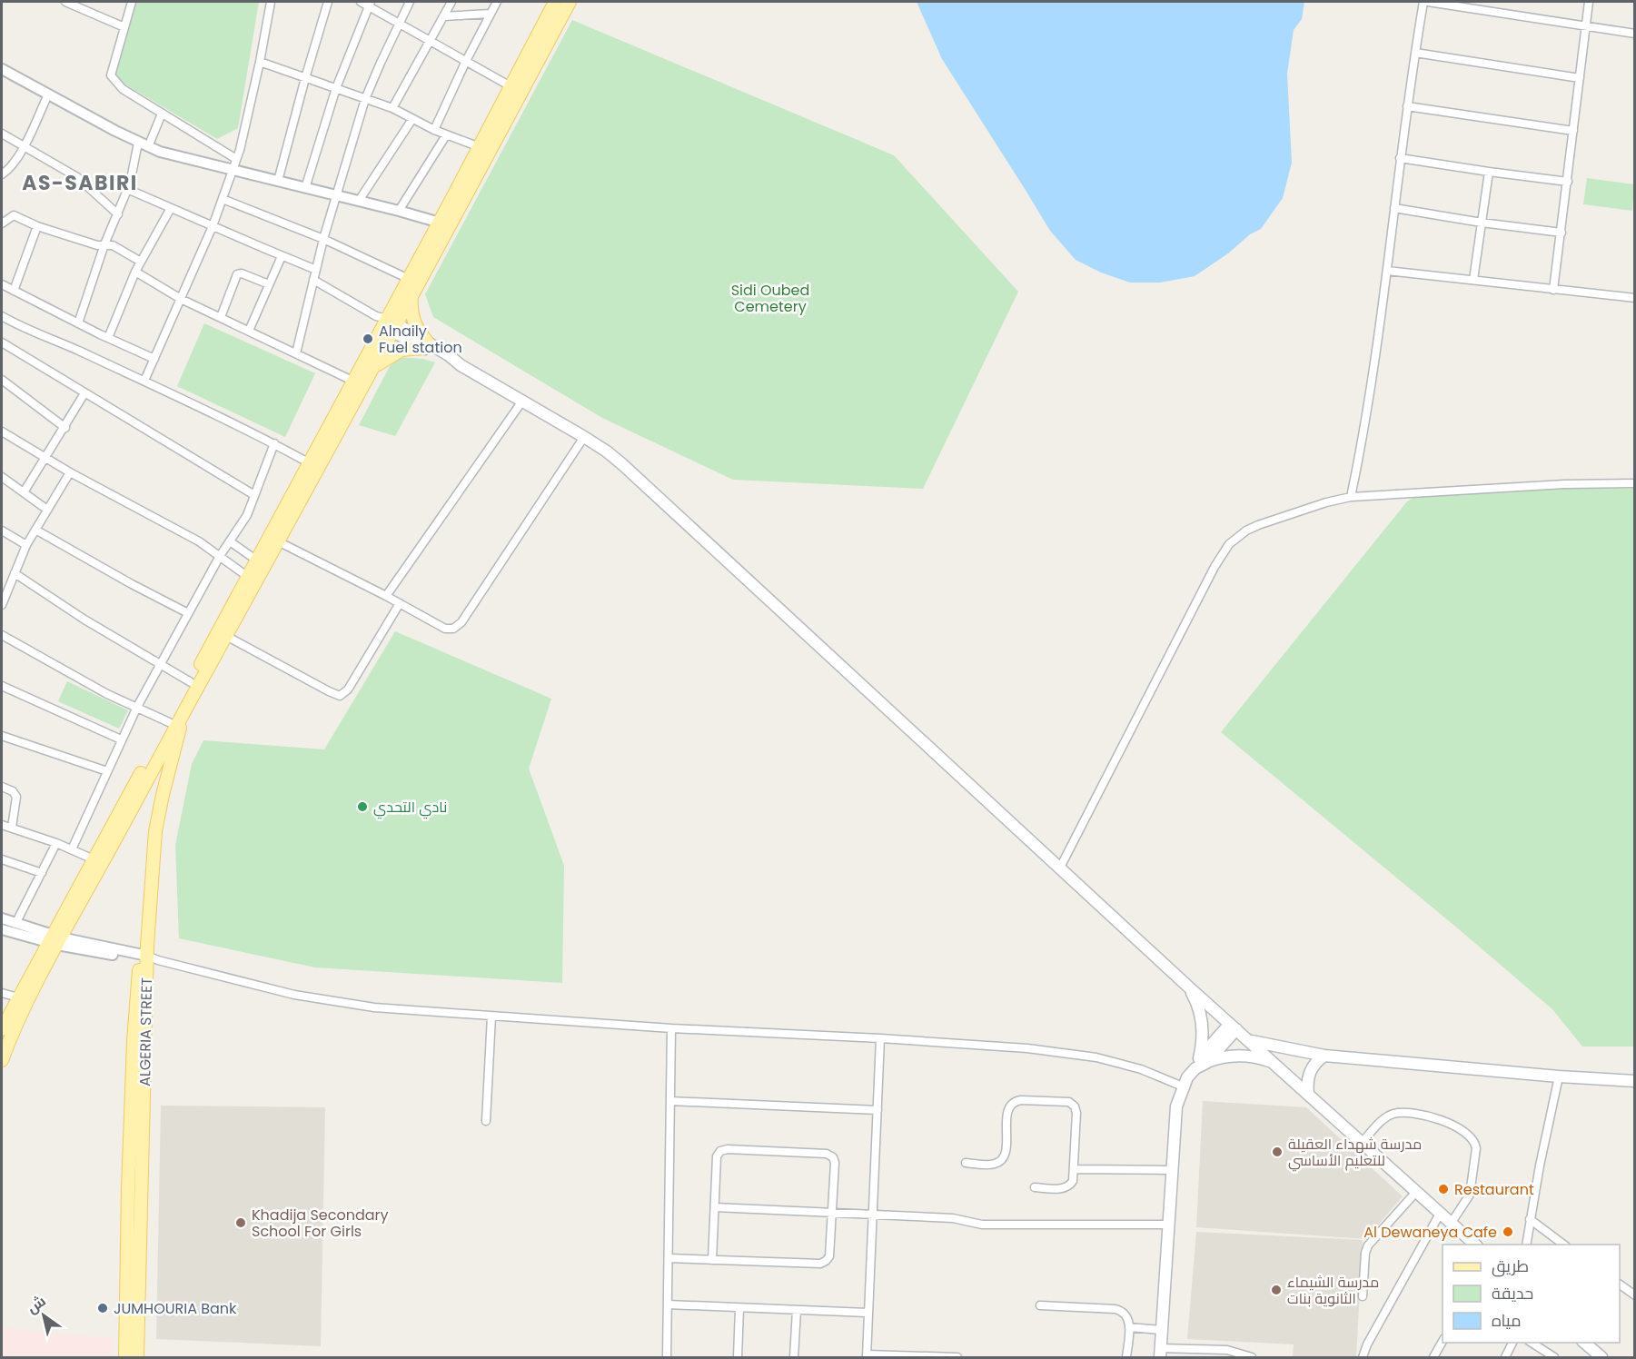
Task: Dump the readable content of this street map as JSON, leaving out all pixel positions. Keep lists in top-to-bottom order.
{
  "streets": {
    "main road": ["ALGERIA STREET"]
  },
  "districts": ["AS-SABIRI"],
  "parks": ["Sidi Oubed Cemetery"],
  "places": [
    "Alnaily Fuel station",
    "نادي التحدي",
    "مدرسة شهداء العقيلة للتعليم الأساسي",
    "Restaurant",
    "Khadija Secondary School For Girls",
    "Al Dewaneya Cafe",
    "مدرسة الشيماء الثانوية بنات",
    "JUMHOURIA Bank"
  ],
  "legend": ["طريق", "حديقة", "مياه"],
  "north": "top left"
}
